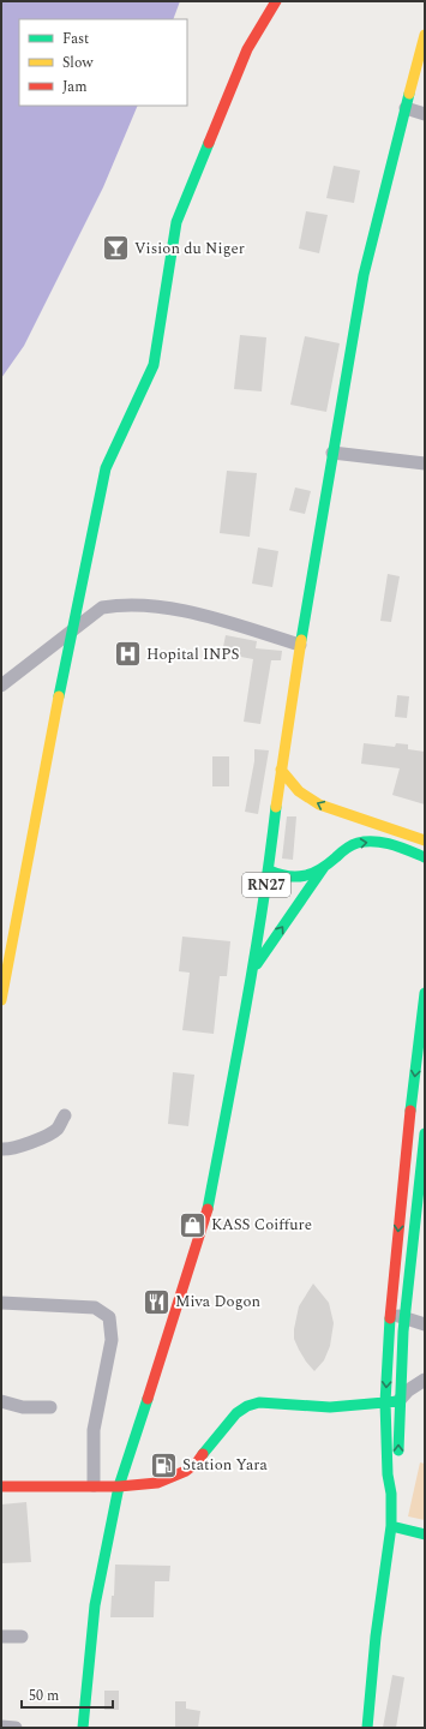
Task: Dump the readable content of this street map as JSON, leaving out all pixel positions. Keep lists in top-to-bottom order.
{
  "streets": {
    "main road": ["RN27"]
  },
  "places": {
    "bar": ["Vision du Niger"],
    "hospital": ["Hopital INPS"],
    "shop": ["KASS Coiffure"],
    "restaurant": ["Miva Dogon"],
    "fuel station": ["Station Yara"]
  },
  "legend": ["Fast", "Slow", "Jam"],
  "scale_bar": "50 m"
}
